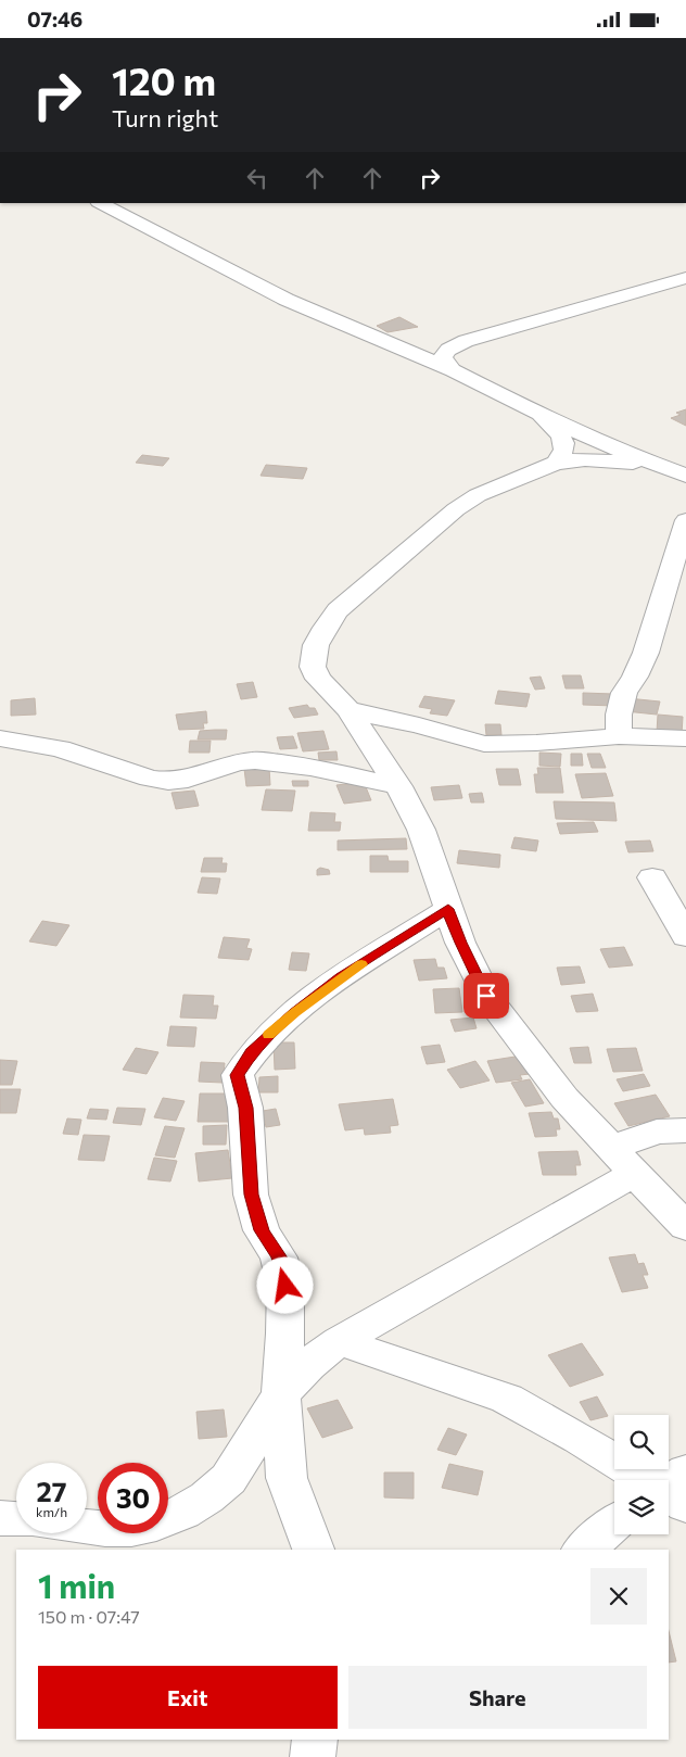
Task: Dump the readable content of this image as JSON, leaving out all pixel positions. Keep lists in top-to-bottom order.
{
  "page": {
    "status": "07:46",
    "turn": ["120 m", "Turn right"],
    "speed": "27 km/h",
    "limit": "30",
    "heading": ["1 min", "150 m · 07:47"],
    "buttons": ["Exit", "Share"]
  }
}
